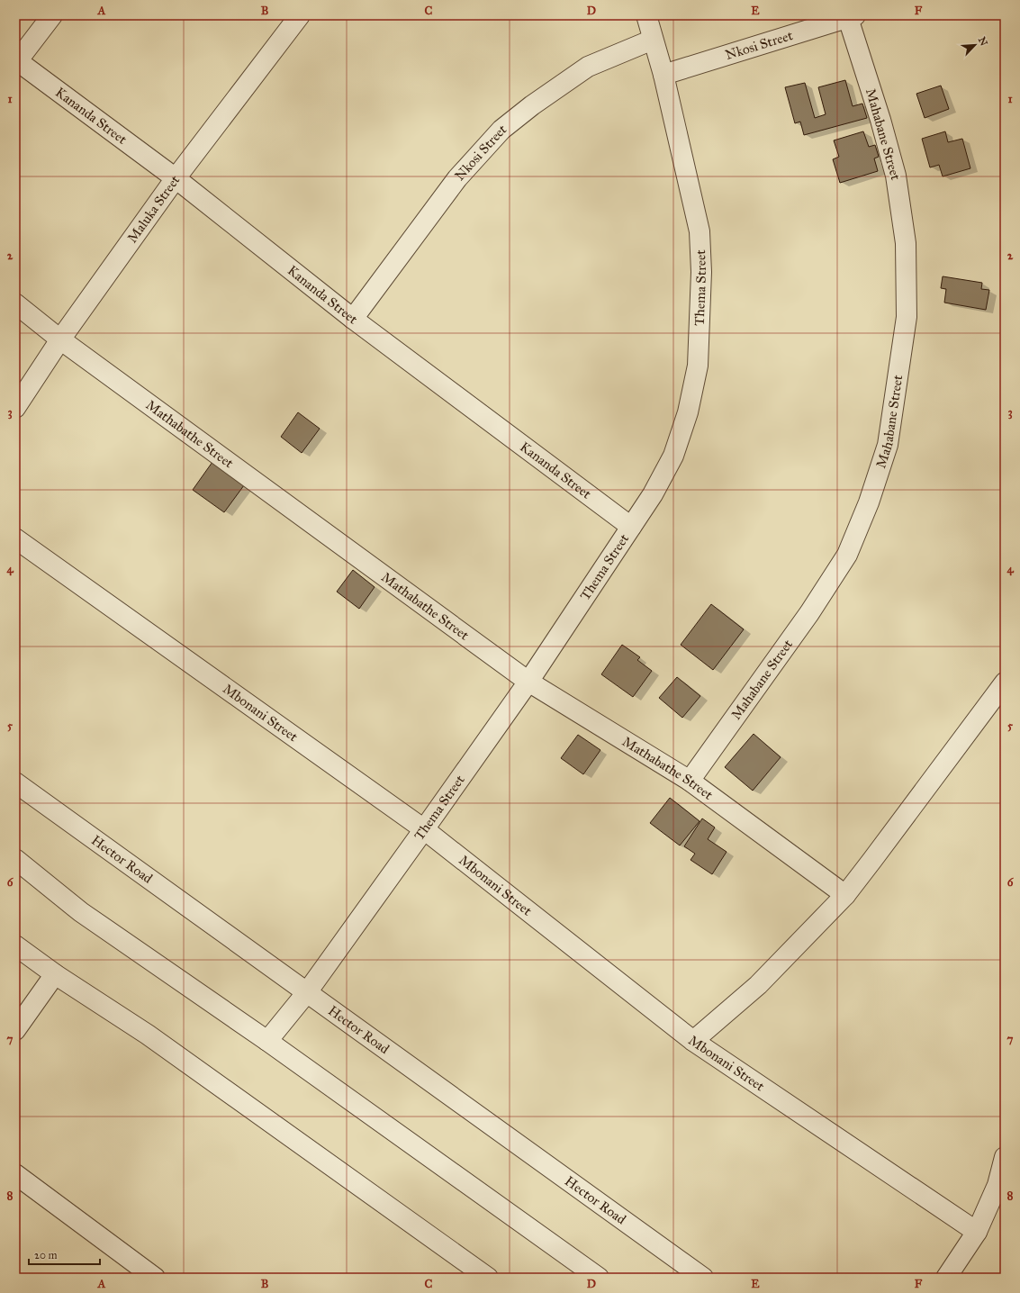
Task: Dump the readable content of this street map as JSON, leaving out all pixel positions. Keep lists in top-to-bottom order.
{
  "streets": {
    "street": [
      "Nkosi Street",
      "Kananda Street",
      "Mahabane Street",
      "Maluka Street",
      "Thema Street",
      "Mathabathe Street",
      "Mbonani Street",
      "Hector Road"
    ]
  },
  "crossings": [
    ["Nkosi Street", "Kananda Street"],
    ["Nkosi Street", "Mahabane Street"],
    ["Nkosi Street", "Thema Street"],
    ["Kananda Street", "Maluka Street"],
    ["Kananda Street", "Thema Street"],
    ["Mahabane Street", "Mathabathe Street"],
    ["Maluka Street", "Mathabathe Street"],
    ["Thema Street", "Mathabathe Street"],
    ["Thema Street", "Mbonani Street"],
    ["Thema Street", "Hector Road"]
  ],
  "scale_bar": "20 m",
  "north": "top right",
  "grid": {
    "columns": [
      "A",
      "B",
      "C",
      "D",
      "E",
      "F"
    ],
    "rows": [
      "1",
      "2",
      "3",
      "4",
      "5",
      "6",
      "7",
      "8"
    ]
  }
}
